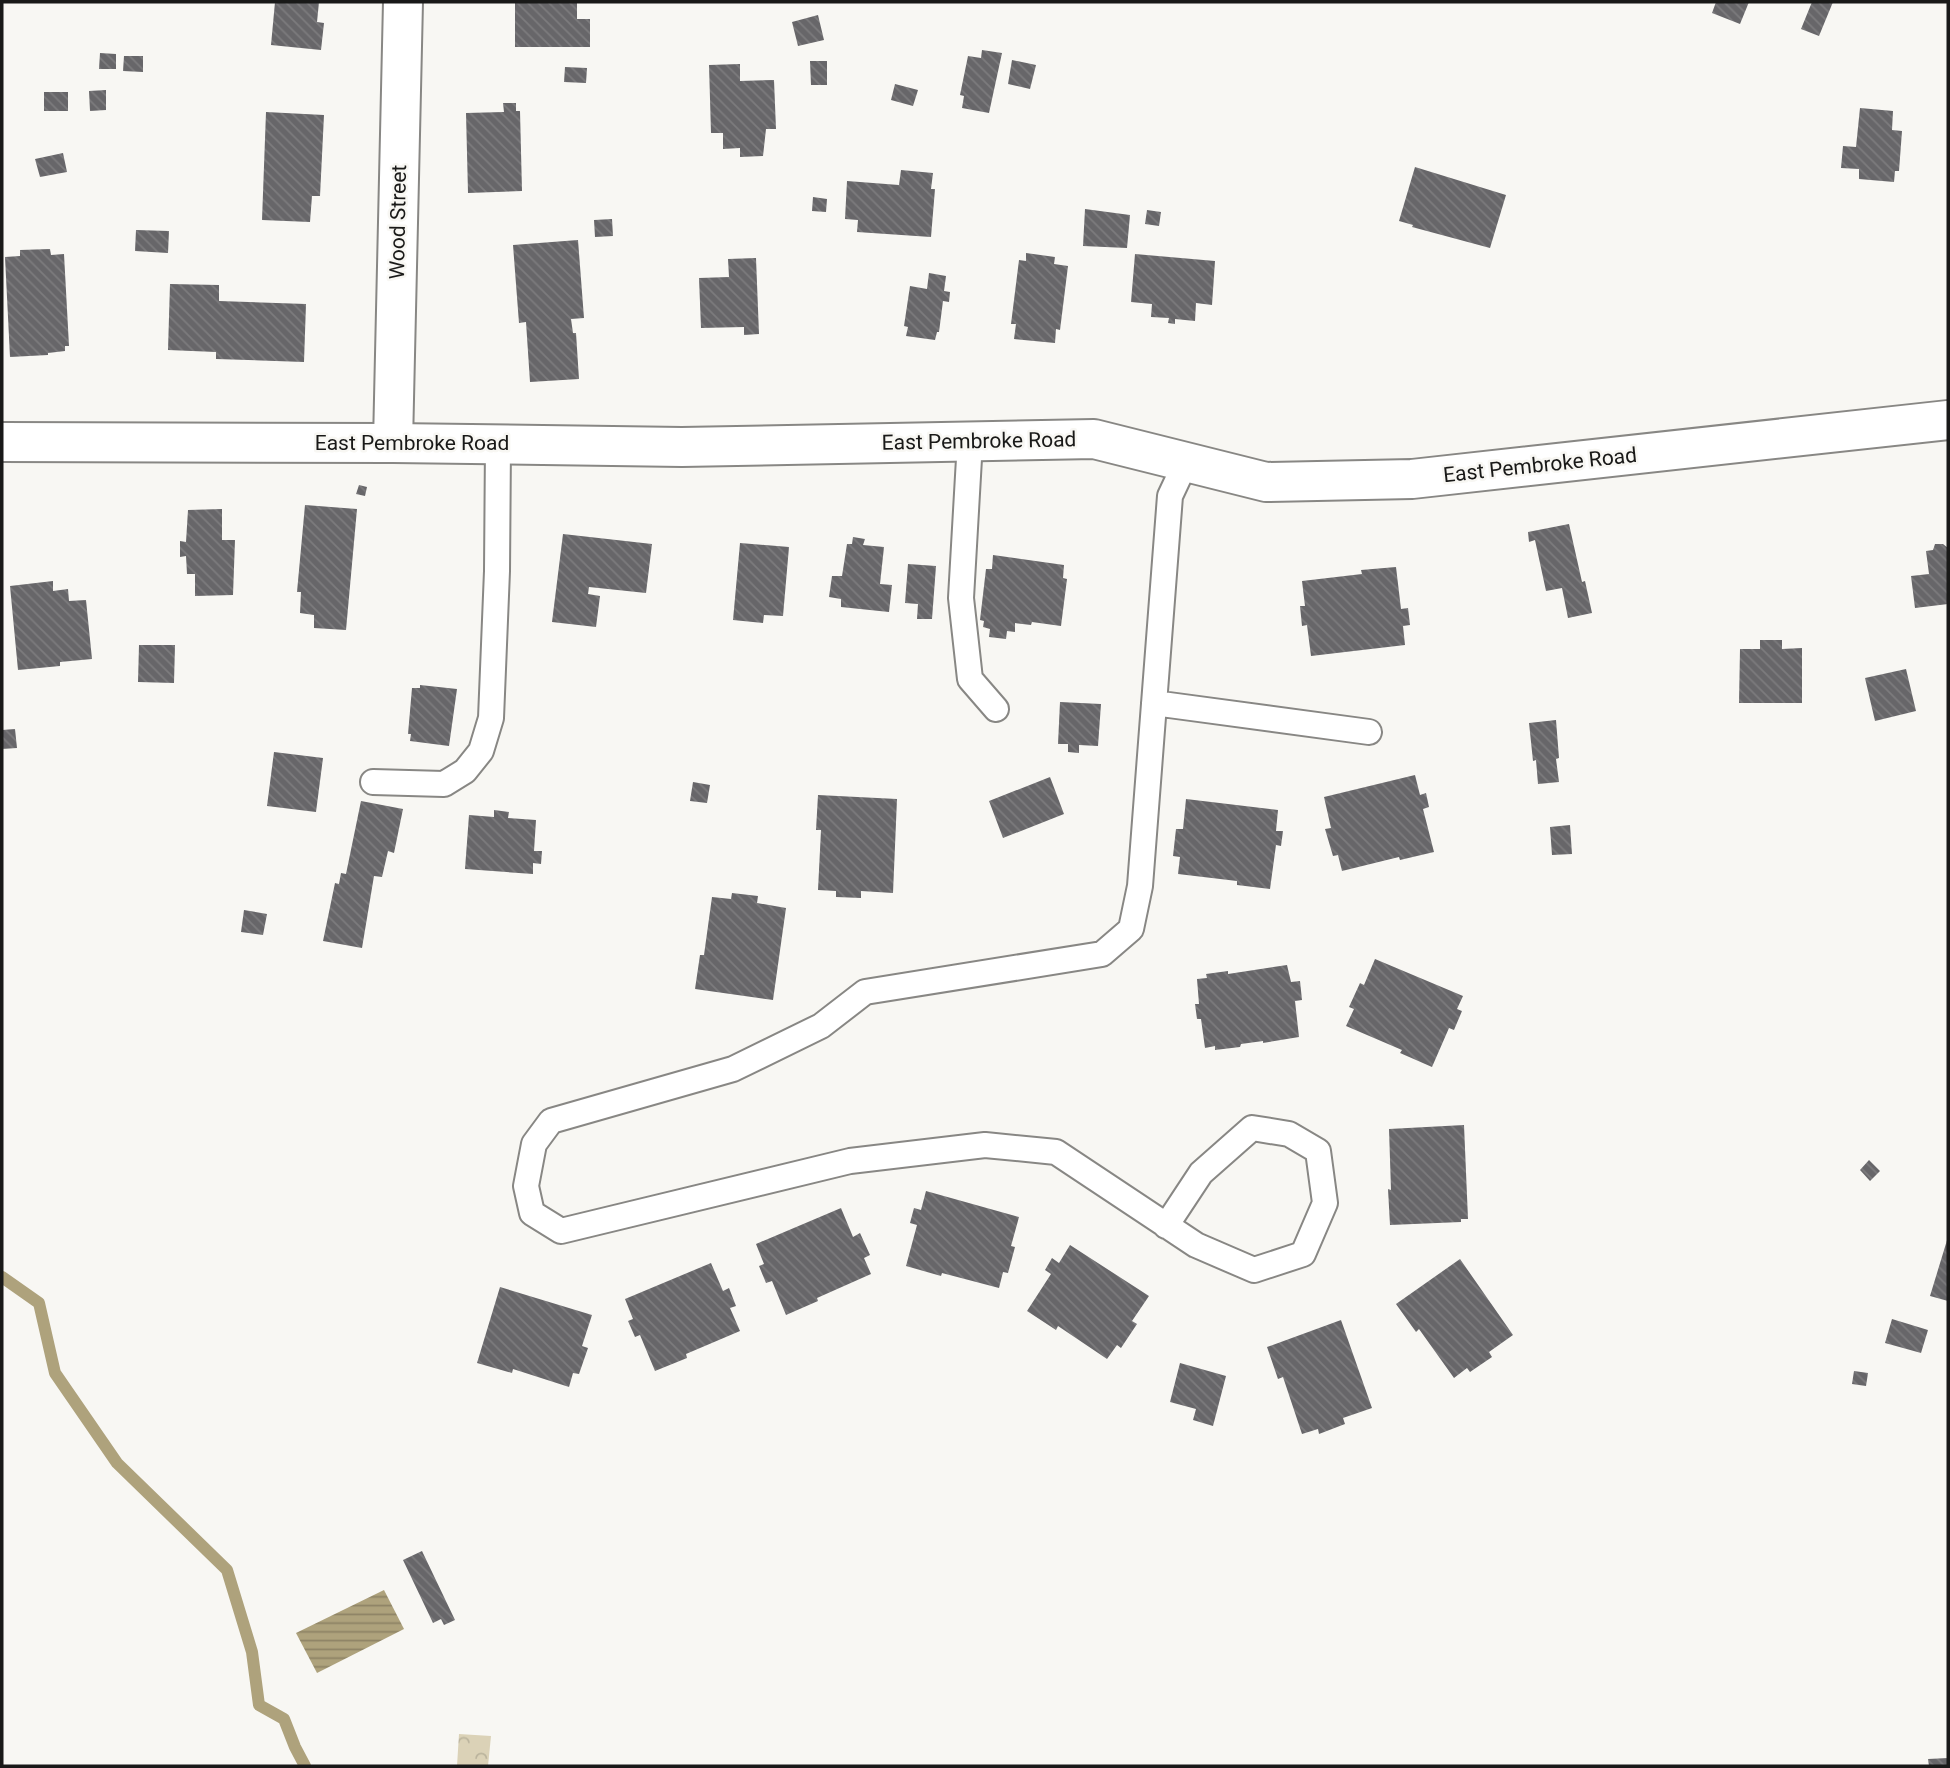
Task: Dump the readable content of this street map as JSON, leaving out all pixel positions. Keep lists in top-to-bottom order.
{
  "streets": {
    "street": ["Wood Street", "East Pembroke Road"]
  },
  "crossings": [
    ["Wood Street", "East Pembroke Road"]
  ]
}
